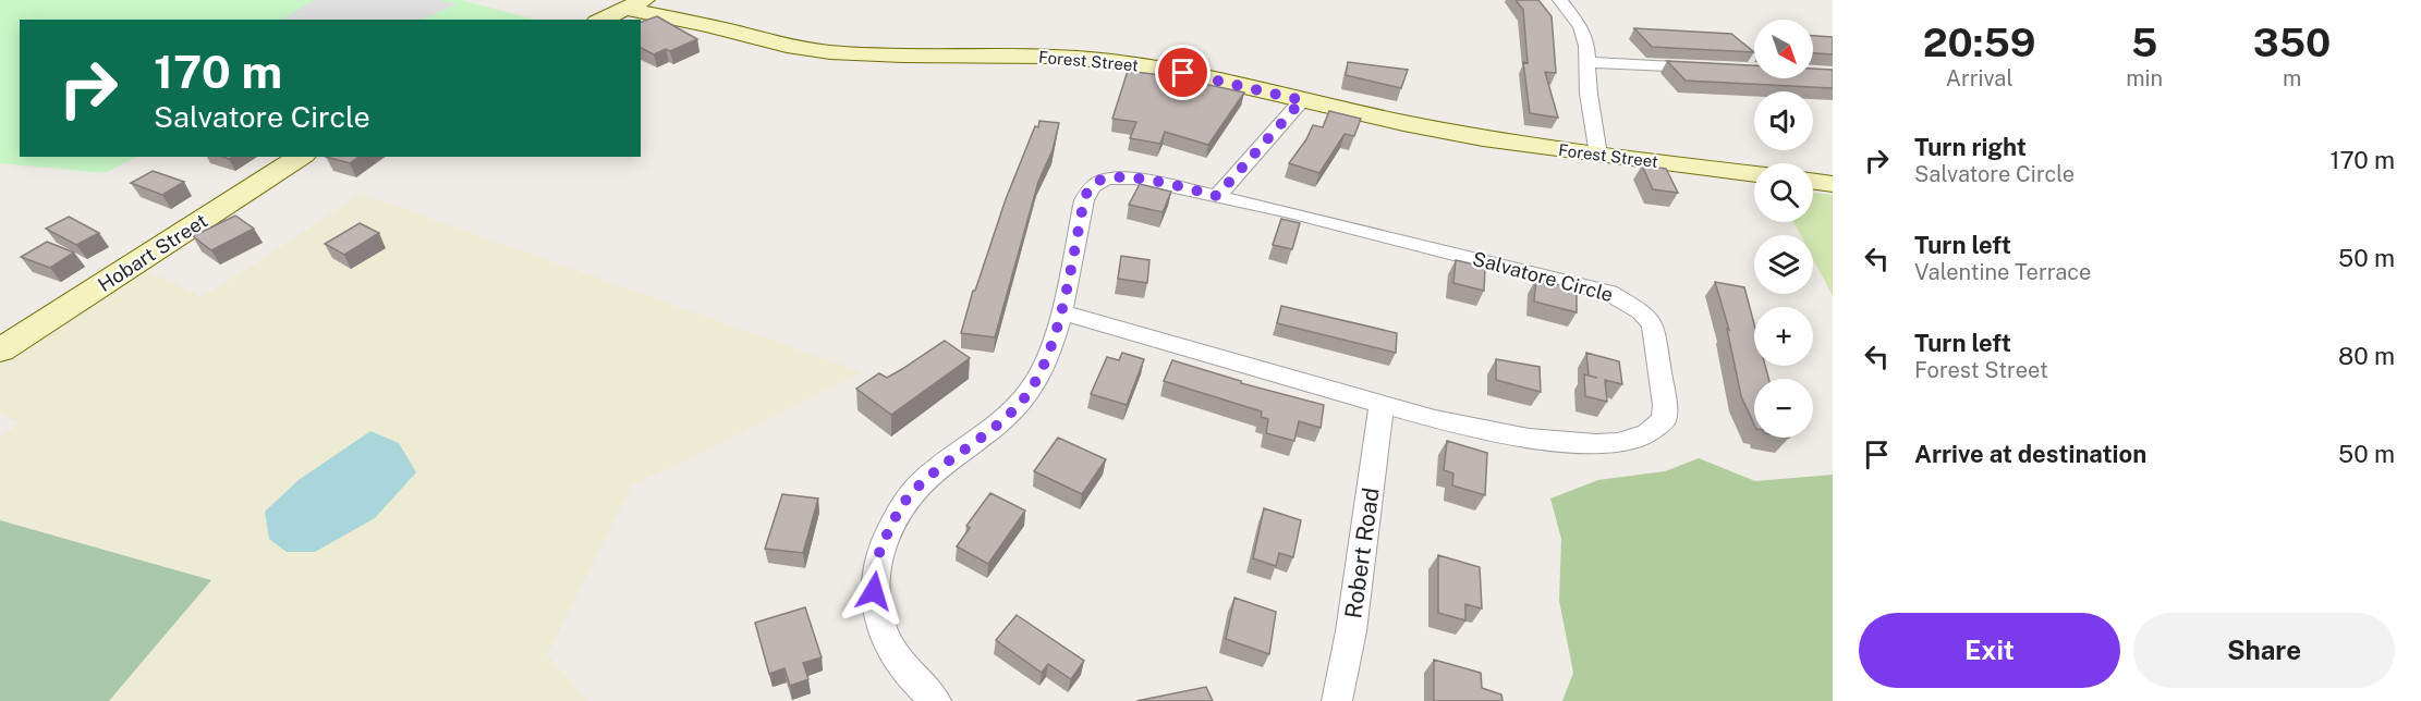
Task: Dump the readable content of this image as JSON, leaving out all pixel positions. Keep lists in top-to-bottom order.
{
  "streets": {
    "street": [
      "Forest Street",
      "Hobart Street",
      "Salvatore Circle",
      "Robert Road"
    ]
  },
  "crossings": [
    ["Salvatore Circle", "Robert Road"]
  ],
  "north": "bottom right",
  "page": {
    "eta": [
      "20:59",
      "Arrival",
      "5",
      "min",
      "350",
      "m"
    ],
    "map_buttons": ["+", "−"],
    "turn": ["170 m", "Salvatore Circle"],
    "list": [
      {
        "name": "Turn right",
        "note": "Salvatore Circle",
        "value": "170 m"
      },
      {
        "name": "Turn left",
        "note": "Valentine Terrace",
        "value": "50 m"
      },
      {
        "name": "Turn left",
        "note": "Forest Street",
        "value": "80 m"
      },
      {
        "name": "Arrive at destination",
        "value": "50 m"
      }
    ],
    "buttons": ["Exit", "Share"]
  }
}
